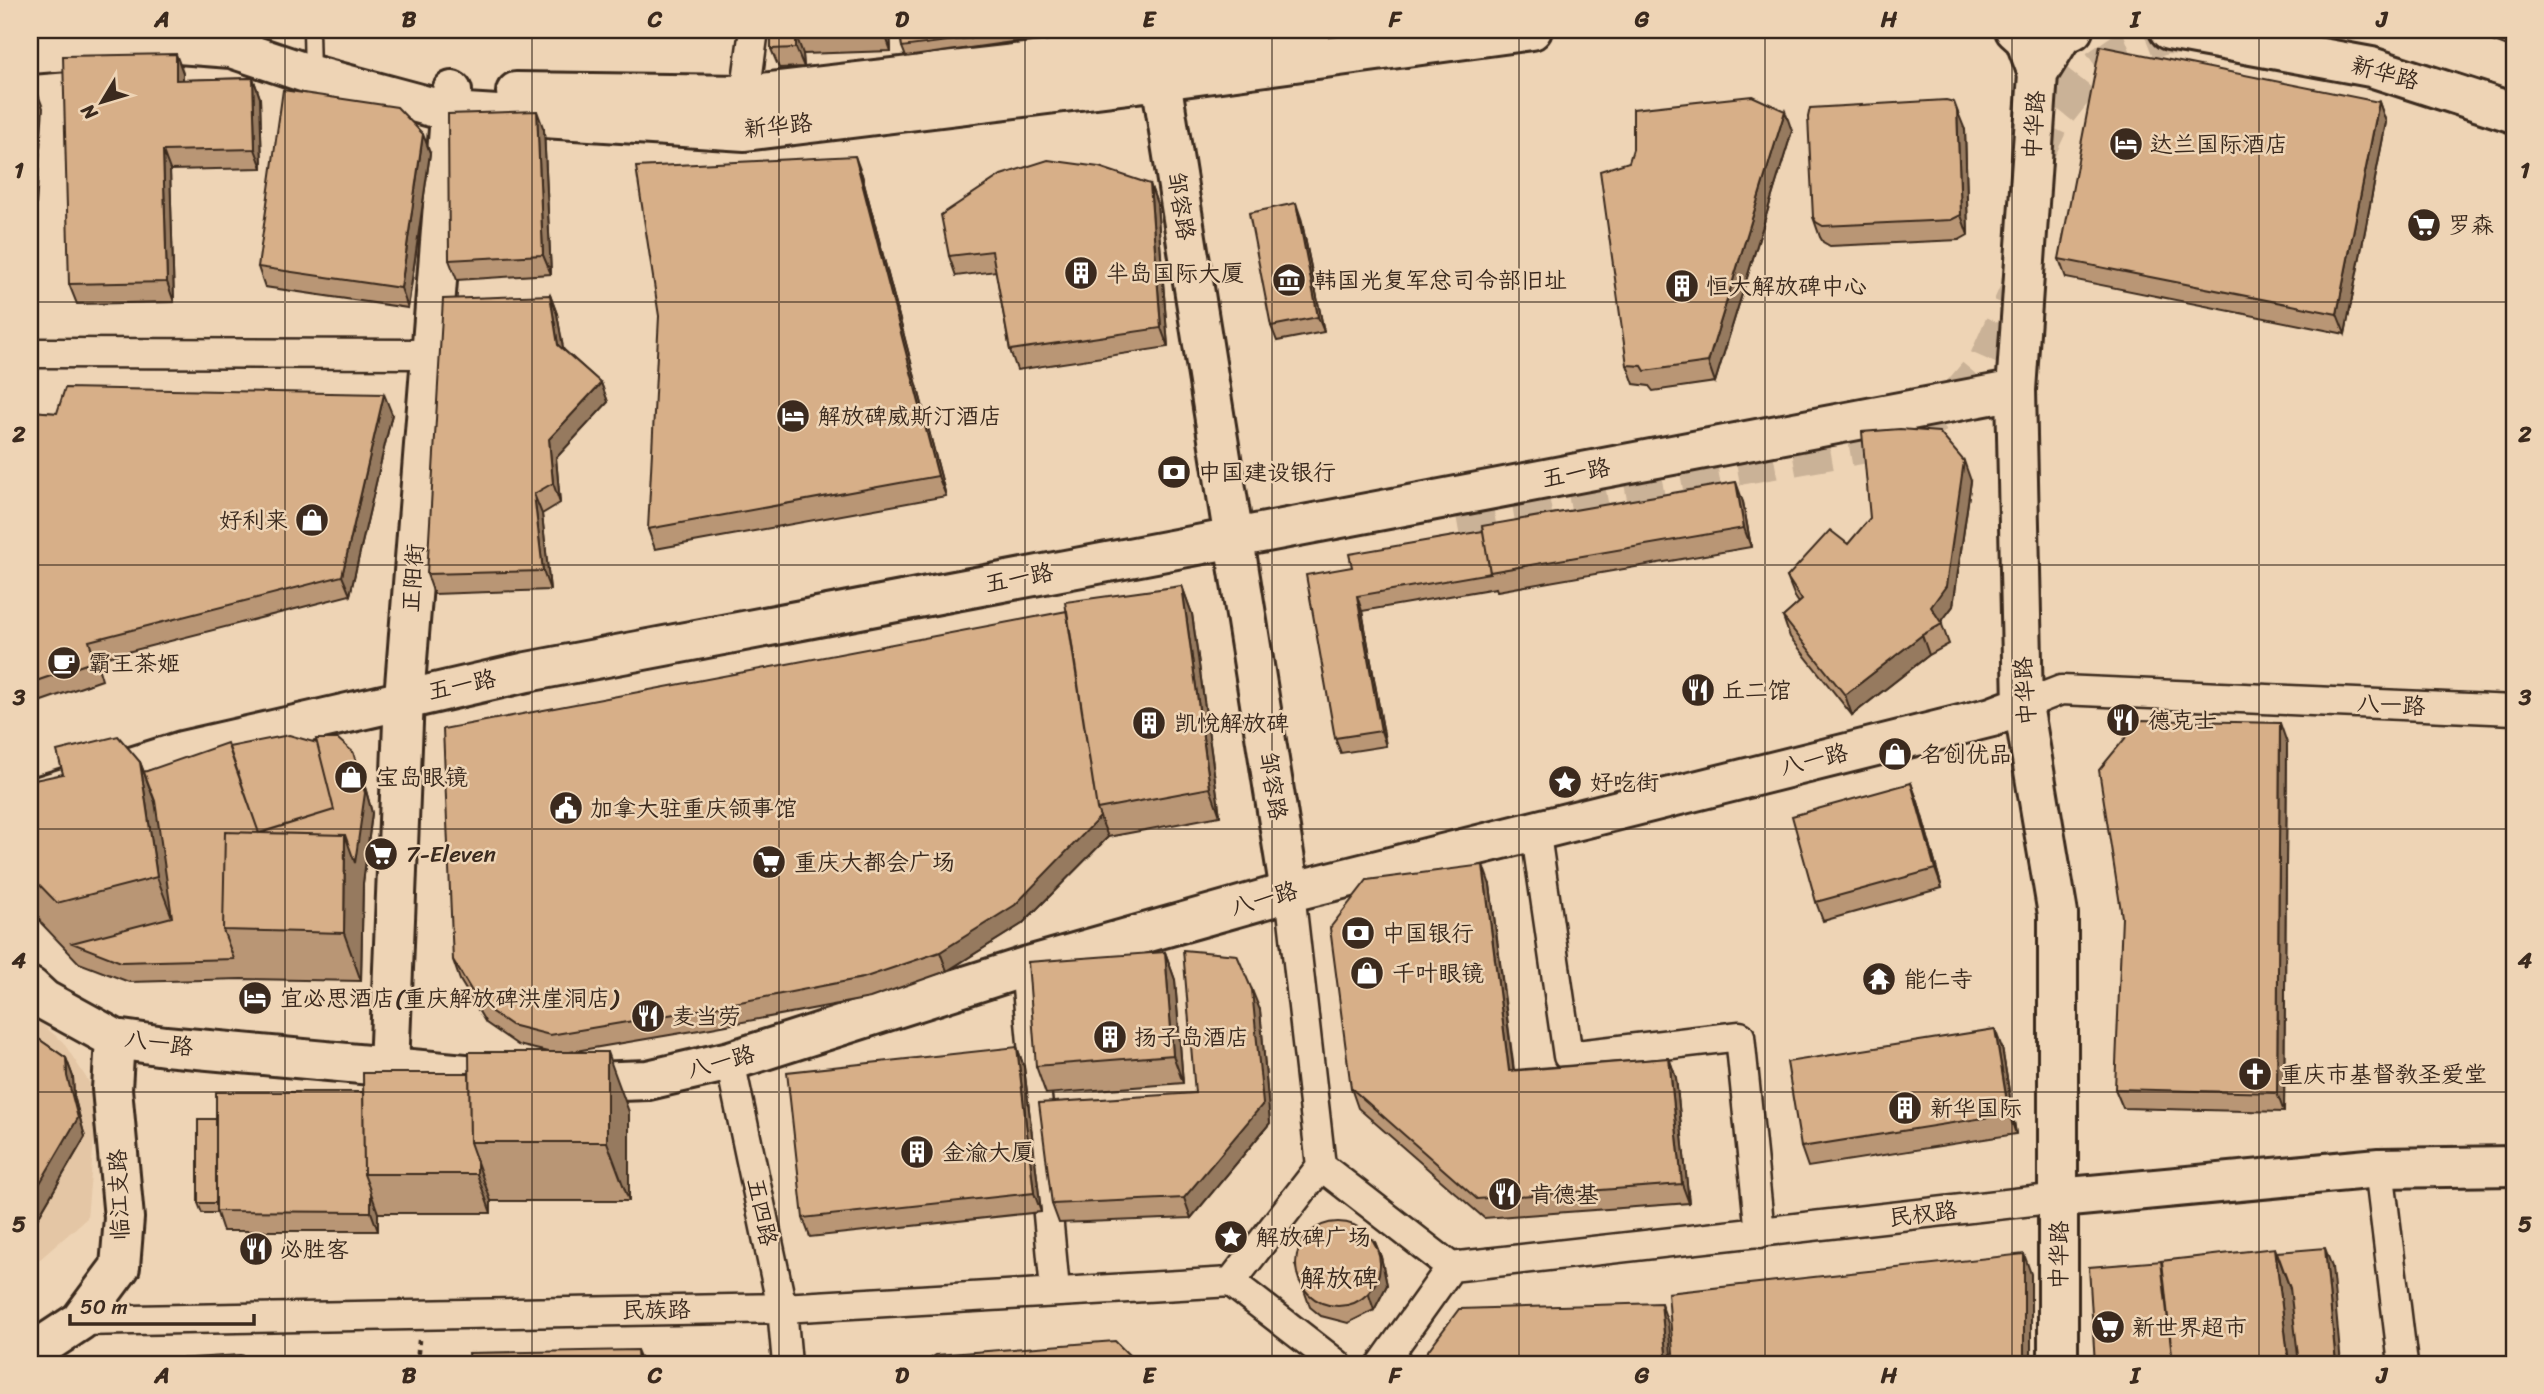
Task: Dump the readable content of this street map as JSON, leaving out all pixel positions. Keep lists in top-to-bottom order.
{
  "streets": {
    "street": [
      "新华路",
      "中华路",
      "邹容路",
      "五一路",
      "正阳街",
      "八一路",
      "临江支路",
      "五四路",
      "民权路",
      "民族路"
    ]
  },
  "crossings": [
    ["新华路", "邹容路"],
    ["新华路", "正阳街"],
    ["中华路", "五一路"],
    ["中华路", "八一路"],
    ["中华路", "民权路"],
    ["邹容路", "五一路"],
    ["邹容路", "八一路"],
    ["五一路", "正阳街"],
    ["正阳街", "八一路"],
    ["八一路", "临江支路"],
    ["八一路", "五四路"],
    ["临江支路", "民族路"],
    ["五四路", "民族路"]
  ],
  "districts": ["解放碑"],
  "places": {
    "hotel": ["达兰国际酒店", "解放碑威斯汀酒店", "宜必思酒店(重庆解放碑洪崖洞店)"],
    "supermarket": [
      "罗森",
      "7-Eleven",
      "重庆大都会广场",
      "新世界超市"
    ],
    "building": [
      "半岛国际大厦",
      "恒大解放碑中心",
      "凯悦解放碑",
      "扬子岛酒店",
      "新华国际",
      "金渝大厦"
    ],
    "museum": ["韩国光复军总司令部旧址"],
    "bank": ["中国建设银行", "中国银行"],
    "shop": [
      "好利来",
      "名创优品",
      "宝岛眼镜",
      "千叶眼镜"
    ],
    "cafe": ["霸王茶姬"],
    "restaurant": [
      "丘二馆",
      "德克士",
      "麦当劳",
      "肯德基",
      "必胜客"
    ],
    "place": ["好吃街", "解放碑广场"],
    "public building": ["加拿大驻重庆领事馆"],
    "temple": ["能仁寺"],
    "church": ["重庆市基督教圣爱堂"]
  },
  "scale_bar": "50 m",
  "north": "bottom left",
  "grid": {
    "columns": [
      "A",
      "B",
      "C",
      "D",
      "E",
      "F",
      "G",
      "H",
      "I",
      "J"
    ],
    "rows": [
      "1",
      "2",
      "3",
      "4",
      "5"
    ]
  }
}
